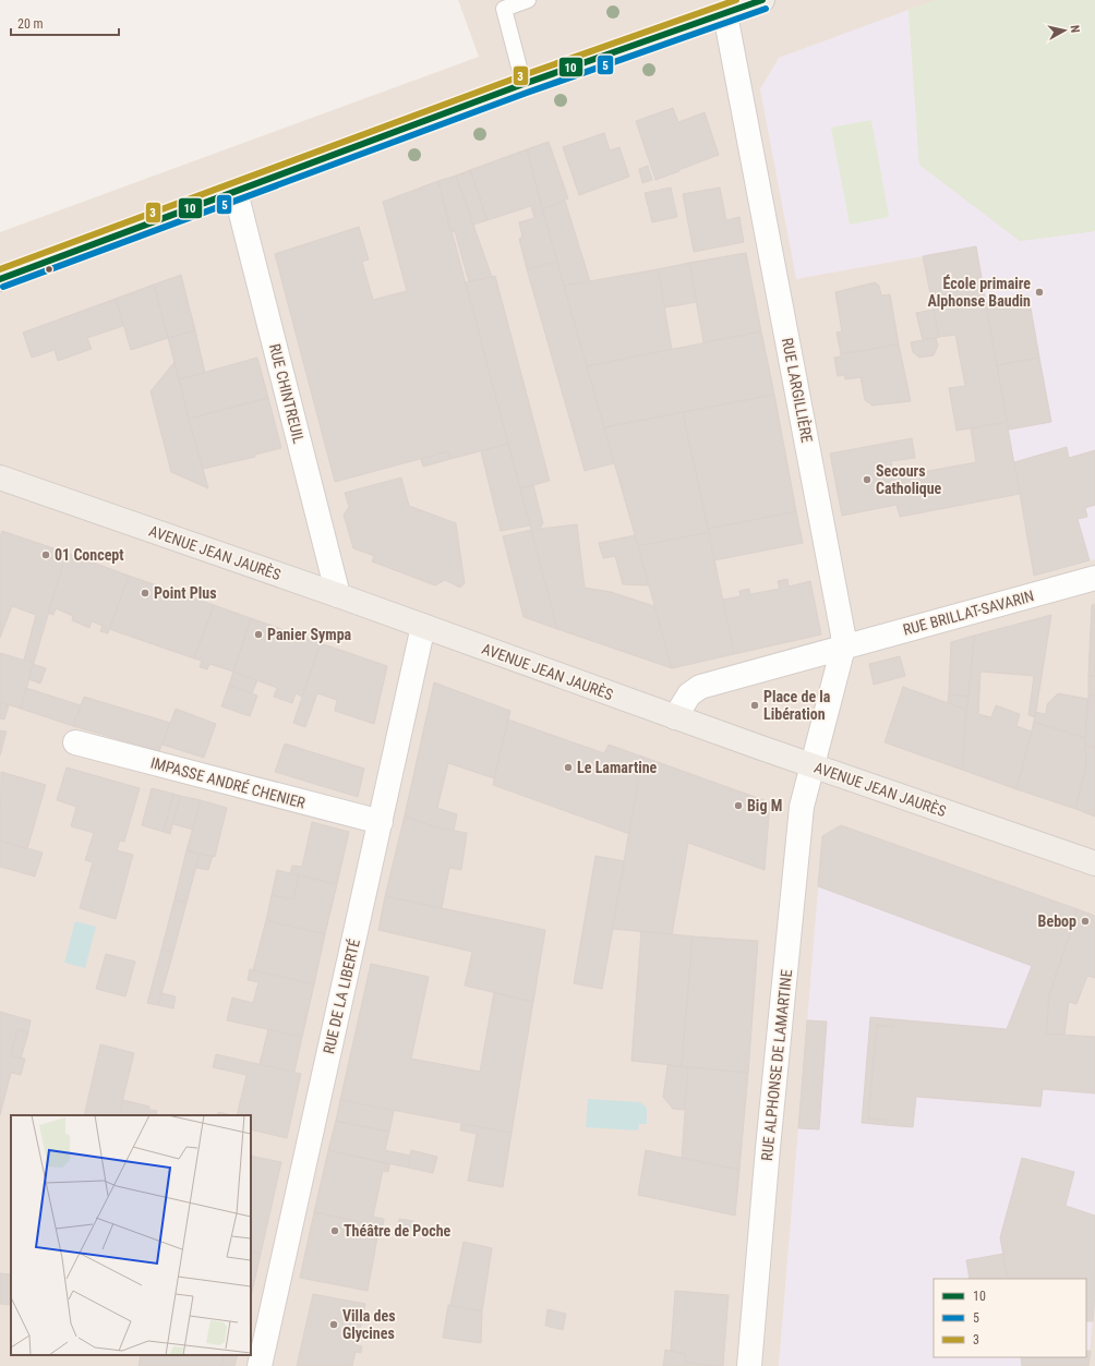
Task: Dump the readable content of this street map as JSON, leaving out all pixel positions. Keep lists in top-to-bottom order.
{
  "streets": {
    "main road": ["AVENUE JEAN JAURÈS"],
    "street": [
      "RUE LARGILLIÈRE",
      "RUE CHINTREUIL",
      "RUE BRILLAT-SAVARIN",
      "IMPASSE ANDRÉ CHENIER",
      "RUE DE LA LIBERTÉ",
      "RUE ALPHONSE DE LAMARTINE"
    ]
  },
  "crossings": [
    ["RUE LARGILLIÈRE", "AVENUE JEAN JAURÈS"],
    ["RUE LARGILLIÈRE", "RUE BRILLAT-SAVARIN"],
    ["RUE LARGILLIÈRE", "RUE ALPHONSE DE LAMARTINE"],
    ["RUE CHINTREUIL", "AVENUE JEAN JAURÈS"],
    ["AVENUE JEAN JAURÈS", "RUE BRILLAT-SAVARIN"],
    ["AVENUE JEAN JAURÈS", "RUE DE LA LIBERTÉ"],
    ["AVENUE JEAN JAURÈS", "RUE ALPHONSE DE LAMARTINE"],
    ["IMPASSE ANDRÉ CHENIER", "RUE DE LA LIBERTÉ"]
  ],
  "places": [
    "École primaire Alphonse Baudin",
    "Secours Catholique",
    "01 Concept",
    "Point Plus",
    "Panier Sympa",
    "Place de la Libération",
    "Le Lamartine",
    "Big M",
    "Bebop",
    "Théâtre de Poche",
    "Villa des Glycines"
  ],
  "lines": ["transit line 10", "transit line 3", "transit line 5"],
  "legend": ["10", "5", "3"],
  "scale_bar": "20 m",
  "north": "right"
}
